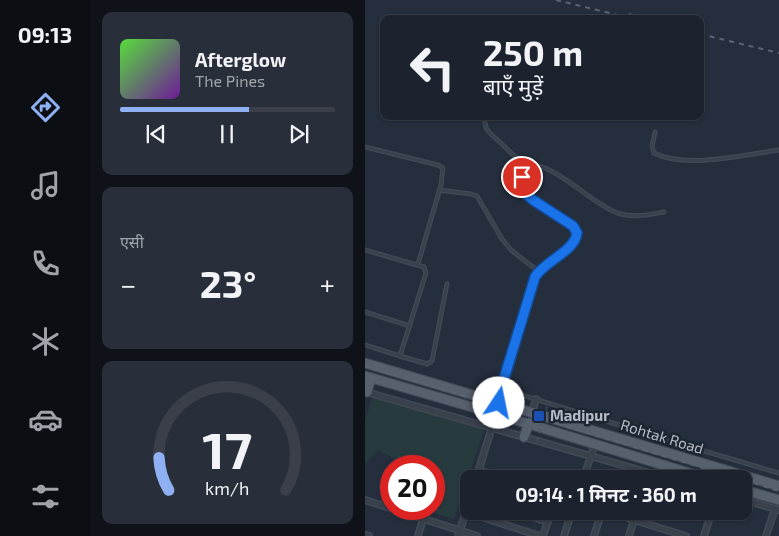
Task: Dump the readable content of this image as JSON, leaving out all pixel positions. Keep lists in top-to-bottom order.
{
  "streets": {
    "main road": ["Rohtak Road"]
  },
  "places": {
    "transit": ["Madipur"]
  },
  "page": {
    "tabs": "09:13",
    "turn": ["250 m", "बाएँ मुड़ें"],
    "song": ["Afterglow", "The Pines"],
    "tile": "एसी",
    "heat": ["−", "23°", "+"],
    "limit": "20",
    "trip": "09:14 · 1 मिनट · 360 m",
    "gauge": ["17", "km/h"]
  }
}
